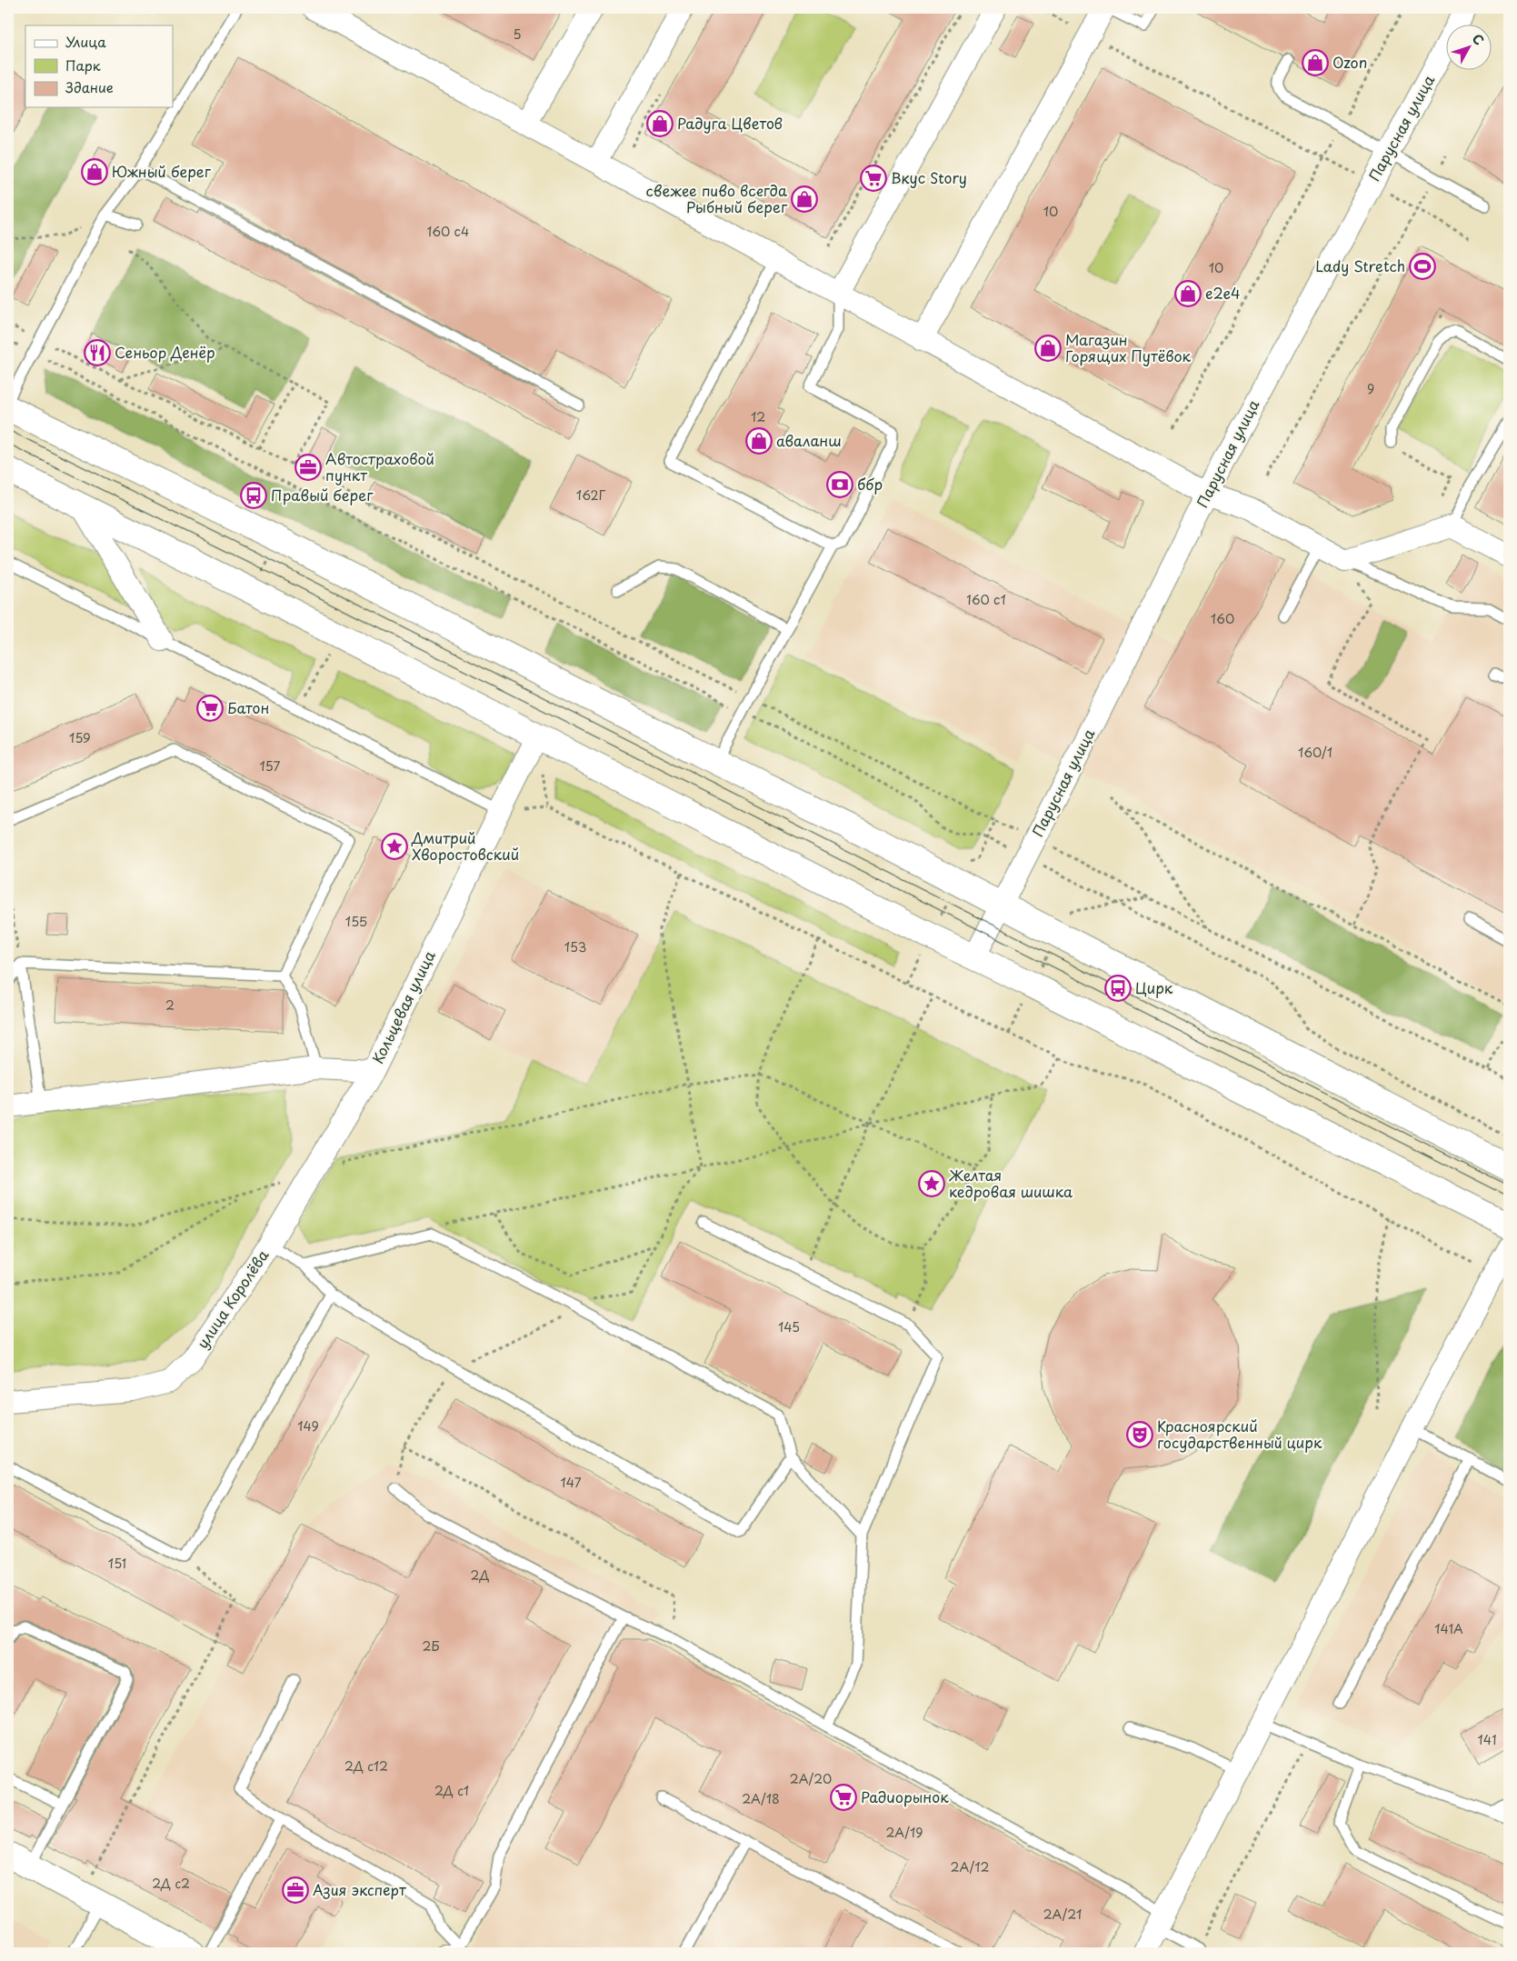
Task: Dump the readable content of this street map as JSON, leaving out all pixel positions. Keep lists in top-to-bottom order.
{
  "streets": {
    "street": ["Парусная улица", "Кольцевая улица", "улица Королёва"]
  },
  "crossings": [
    ["Кольцевая улица", "улица Королёва"]
  ],
  "places": {
    "shop": [
      "Ozon",
      "Радуга Цветов",
      "Южный берег",
      "свежее пиво всегда Рыбный берег",
      "е2е4",
      "Магазин Горящих Путёвок",
      "аваланш"
    ],
    "supermarket": ["Вкус Story", "Батон", "Радиорынок"],
    "sports": ["Lady Stretch"],
    "restaurant": ["Сеньор Денёр"],
    "office": ["Автостраховой пункт", "Азия эксперт"],
    "bank": ["ббр"],
    "bus stop": ["Правый берег", "Цирк"],
    "place": ["Дмитрий Хворостовский", "Желтая кедровая шишка"],
    "theatre": ["Красноярский государственный цирк"]
  },
  "house_numbers": [
    "5",
    "10",
    "160 с4",
    "10",
    "9",
    "12",
    "162Г",
    "160 с1",
    "160",
    "159",
    "160/1",
    "157",
    "155",
    "153",
    "2",
    "145",
    "149",
    "147",
    "151",
    "2Д",
    "141А",
    "2Б",
    "141",
    "2Д с12",
    "2А/20",
    "2Д с1",
    "2А/18",
    "2А/19",
    "2А/12",
    "2Д с2",
    "2А/21"
  ],
  "legend": ["Улица", "Парк", "Здание"],
  "north": "top right"
}
